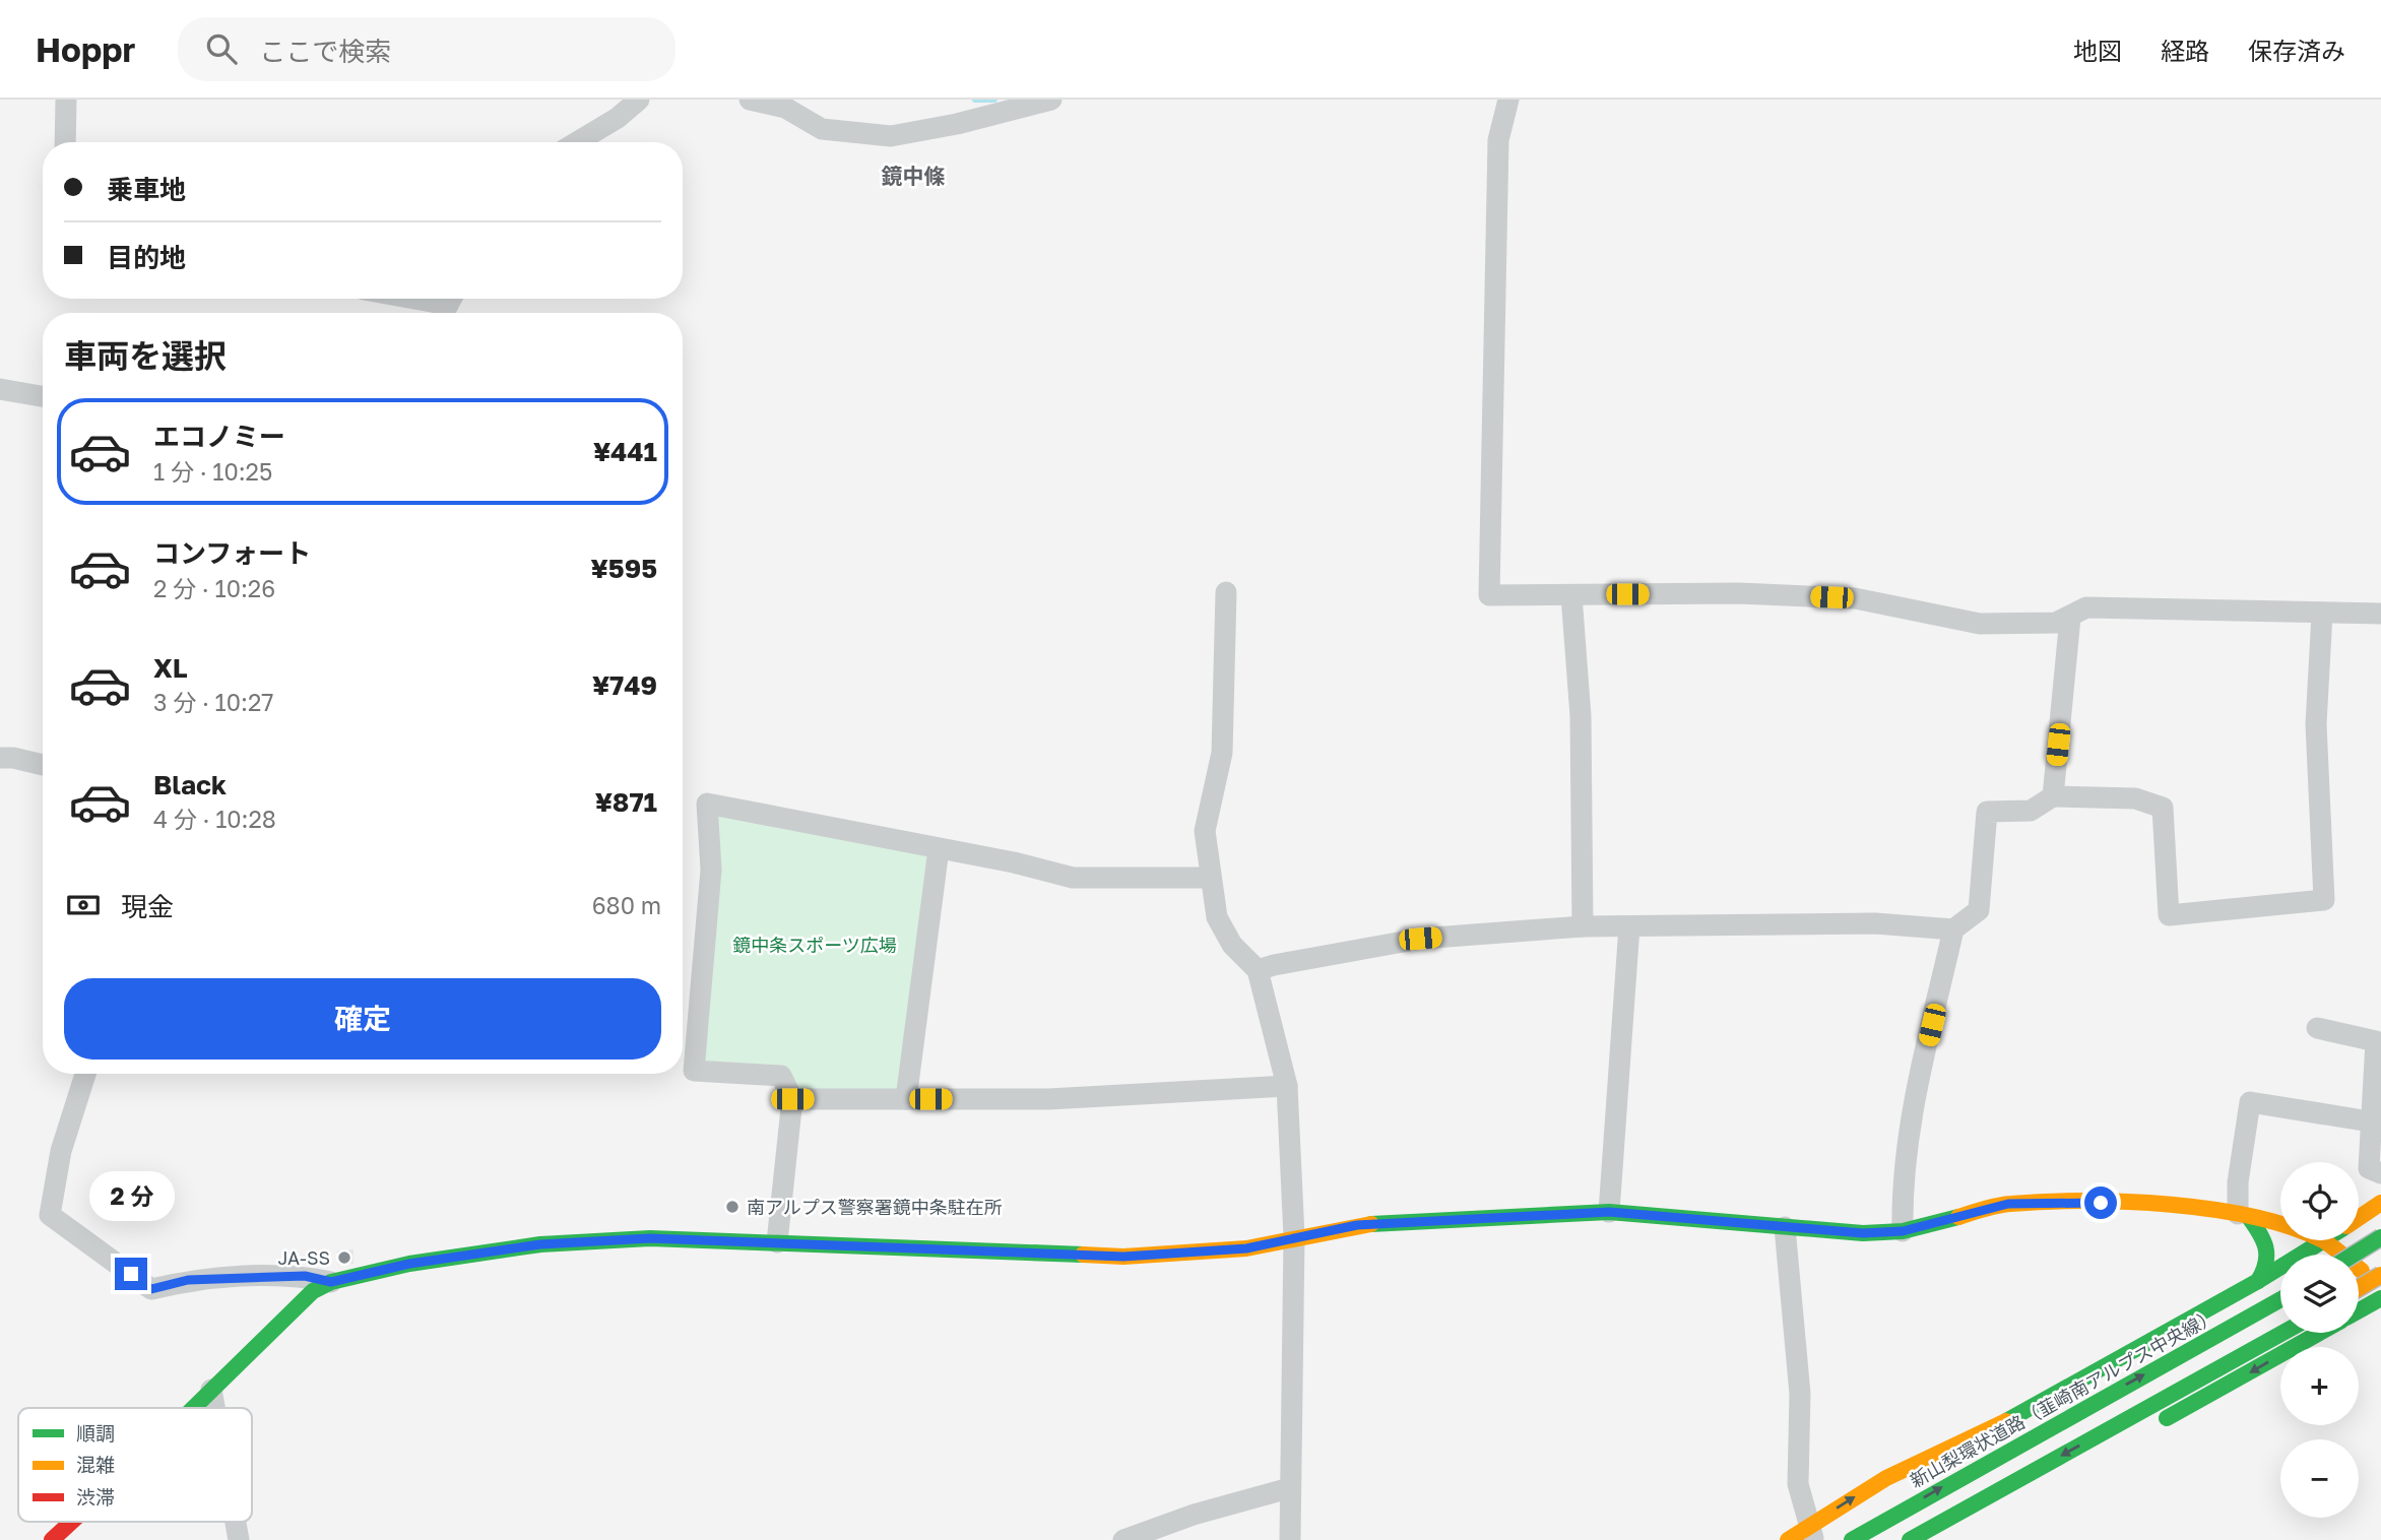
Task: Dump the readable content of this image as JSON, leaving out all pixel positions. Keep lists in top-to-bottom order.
{
  "streets": {
    "main road": ["新山梨環状道路（韮崎南アルプス中央線）"]
  },
  "districts": ["鏡中條"],
  "parks": ["鏡中条スポーツ広場"],
  "places": ["南アルプス警察署鏡中条駐在所", "JA-SS"],
  "legend": ["順調", "混雑", "渋滞"],
  "page": {
    "header": "Hoppr",
    "search": "ここで検索",
    "nav": ["地図", "経路", "保存済み"],
    "banner": ["乗車地", "目的地"],
    "heading": "車両を選択",
    "list": [
      {
        "name": "エコノミー",
        "note": "1 分 · 10:25",
        "value": "¥441"
      },
      {
        "name": "コンフォート",
        "note": "2 分 · 10:26",
        "value": "¥595"
      },
      {
        "name": "XL",
        "note": "3 分 · 10:27",
        "value": "¥749"
      },
      {
        "name": "Black",
        "note": "4 分 · 10:28",
        "value": "¥871"
      }
    ],
    "pay": ["現金", "680 m"],
    "buttons": "確定",
    "map_buttons": ["+", "−"],
    "bubble": "2 分"
  }
}
